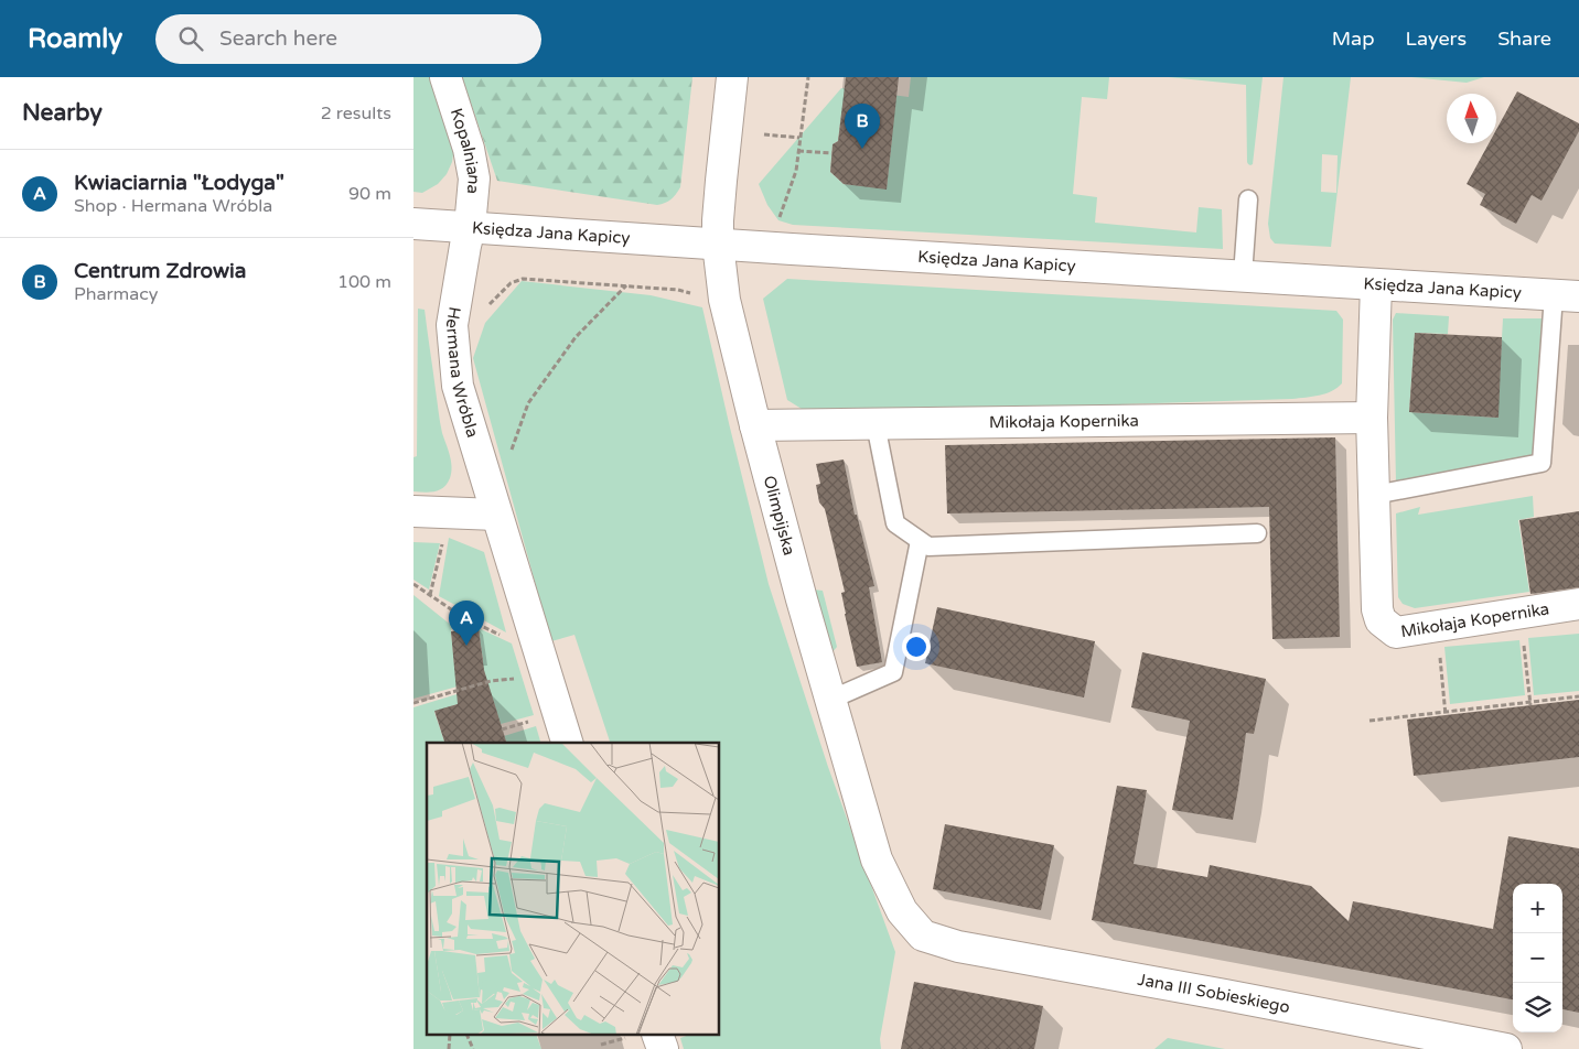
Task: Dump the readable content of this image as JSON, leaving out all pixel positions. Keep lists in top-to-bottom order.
{
  "streets": {
    "street": [
      "Kopalniana",
      "Księdza Jana Kapicy",
      "Hermana Wróbla",
      "Mikołaja Kopernika",
      "Olimpijska",
      "Jana III Sobieskiego"
    ]
  },
  "crossings": [
    ["Kopalniana", "Księdza Jana Kapicy"],
    ["Kopalniana", "Hermana Wróbla"],
    ["Księdza Jana Kapicy", "Hermana Wróbla"],
    ["Księdza Jana Kapicy", "Mikołaja Kopernika"],
    ["Księdza Jana Kapicy", "Olimpijska"],
    ["Mikołaja Kopernika", "Olimpijska"],
    ["Olimpijska", "Jana III Sobieskiego"]
  ],
  "north": "top",
  "page": {
    "header": "Roamly",
    "search": "Search here",
    "nav": ["Map", "Layers", "Share"],
    "heading": ["Nearby", "2 results"],
    "pins": ["B", "A"],
    "list": [
      {
        "mark": "A",
        "name": "Kwiaciarnia \"Łodyga\"",
        "note": "Shop · Hermana Wróbla",
        "value": "90 m"
      },
      {
        "mark": "B",
        "name": "Centrum Zdrowia",
        "note": "Pharmacy",
        "value": "100 m"
      }
    ],
    "map_buttons": ["+", "−"]
  }
}
